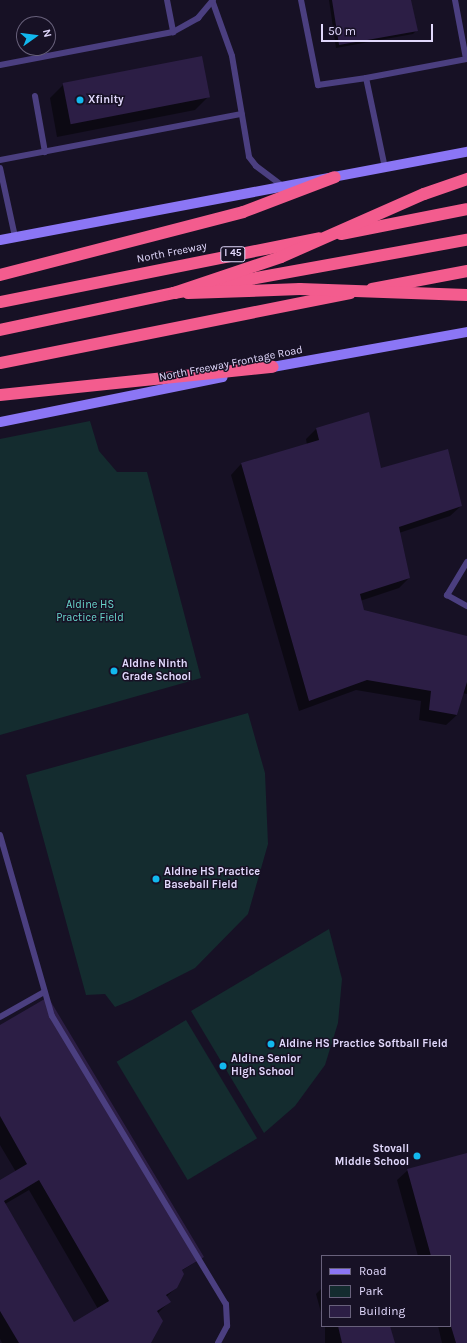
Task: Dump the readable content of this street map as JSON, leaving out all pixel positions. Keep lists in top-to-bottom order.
{
  "streets": {
    "highway": ["North Freeway", "I 45"],
    "main road": ["North Freeway Frontage Road"]
  },
  "parks": ["Aldine HS Practice Field"],
  "places": [
    "Xfinity",
    "Aldine Ninth Grade School",
    "Aldine HS Practice Baseball Field",
    "Aldine HS Practice Softball Field",
    "Aldine Senior High School",
    "Stovall Middle School"
  ],
  "legend": ["Road", "Park", "Building"],
  "scale_bar": "50 m",
  "north": "right"
}
